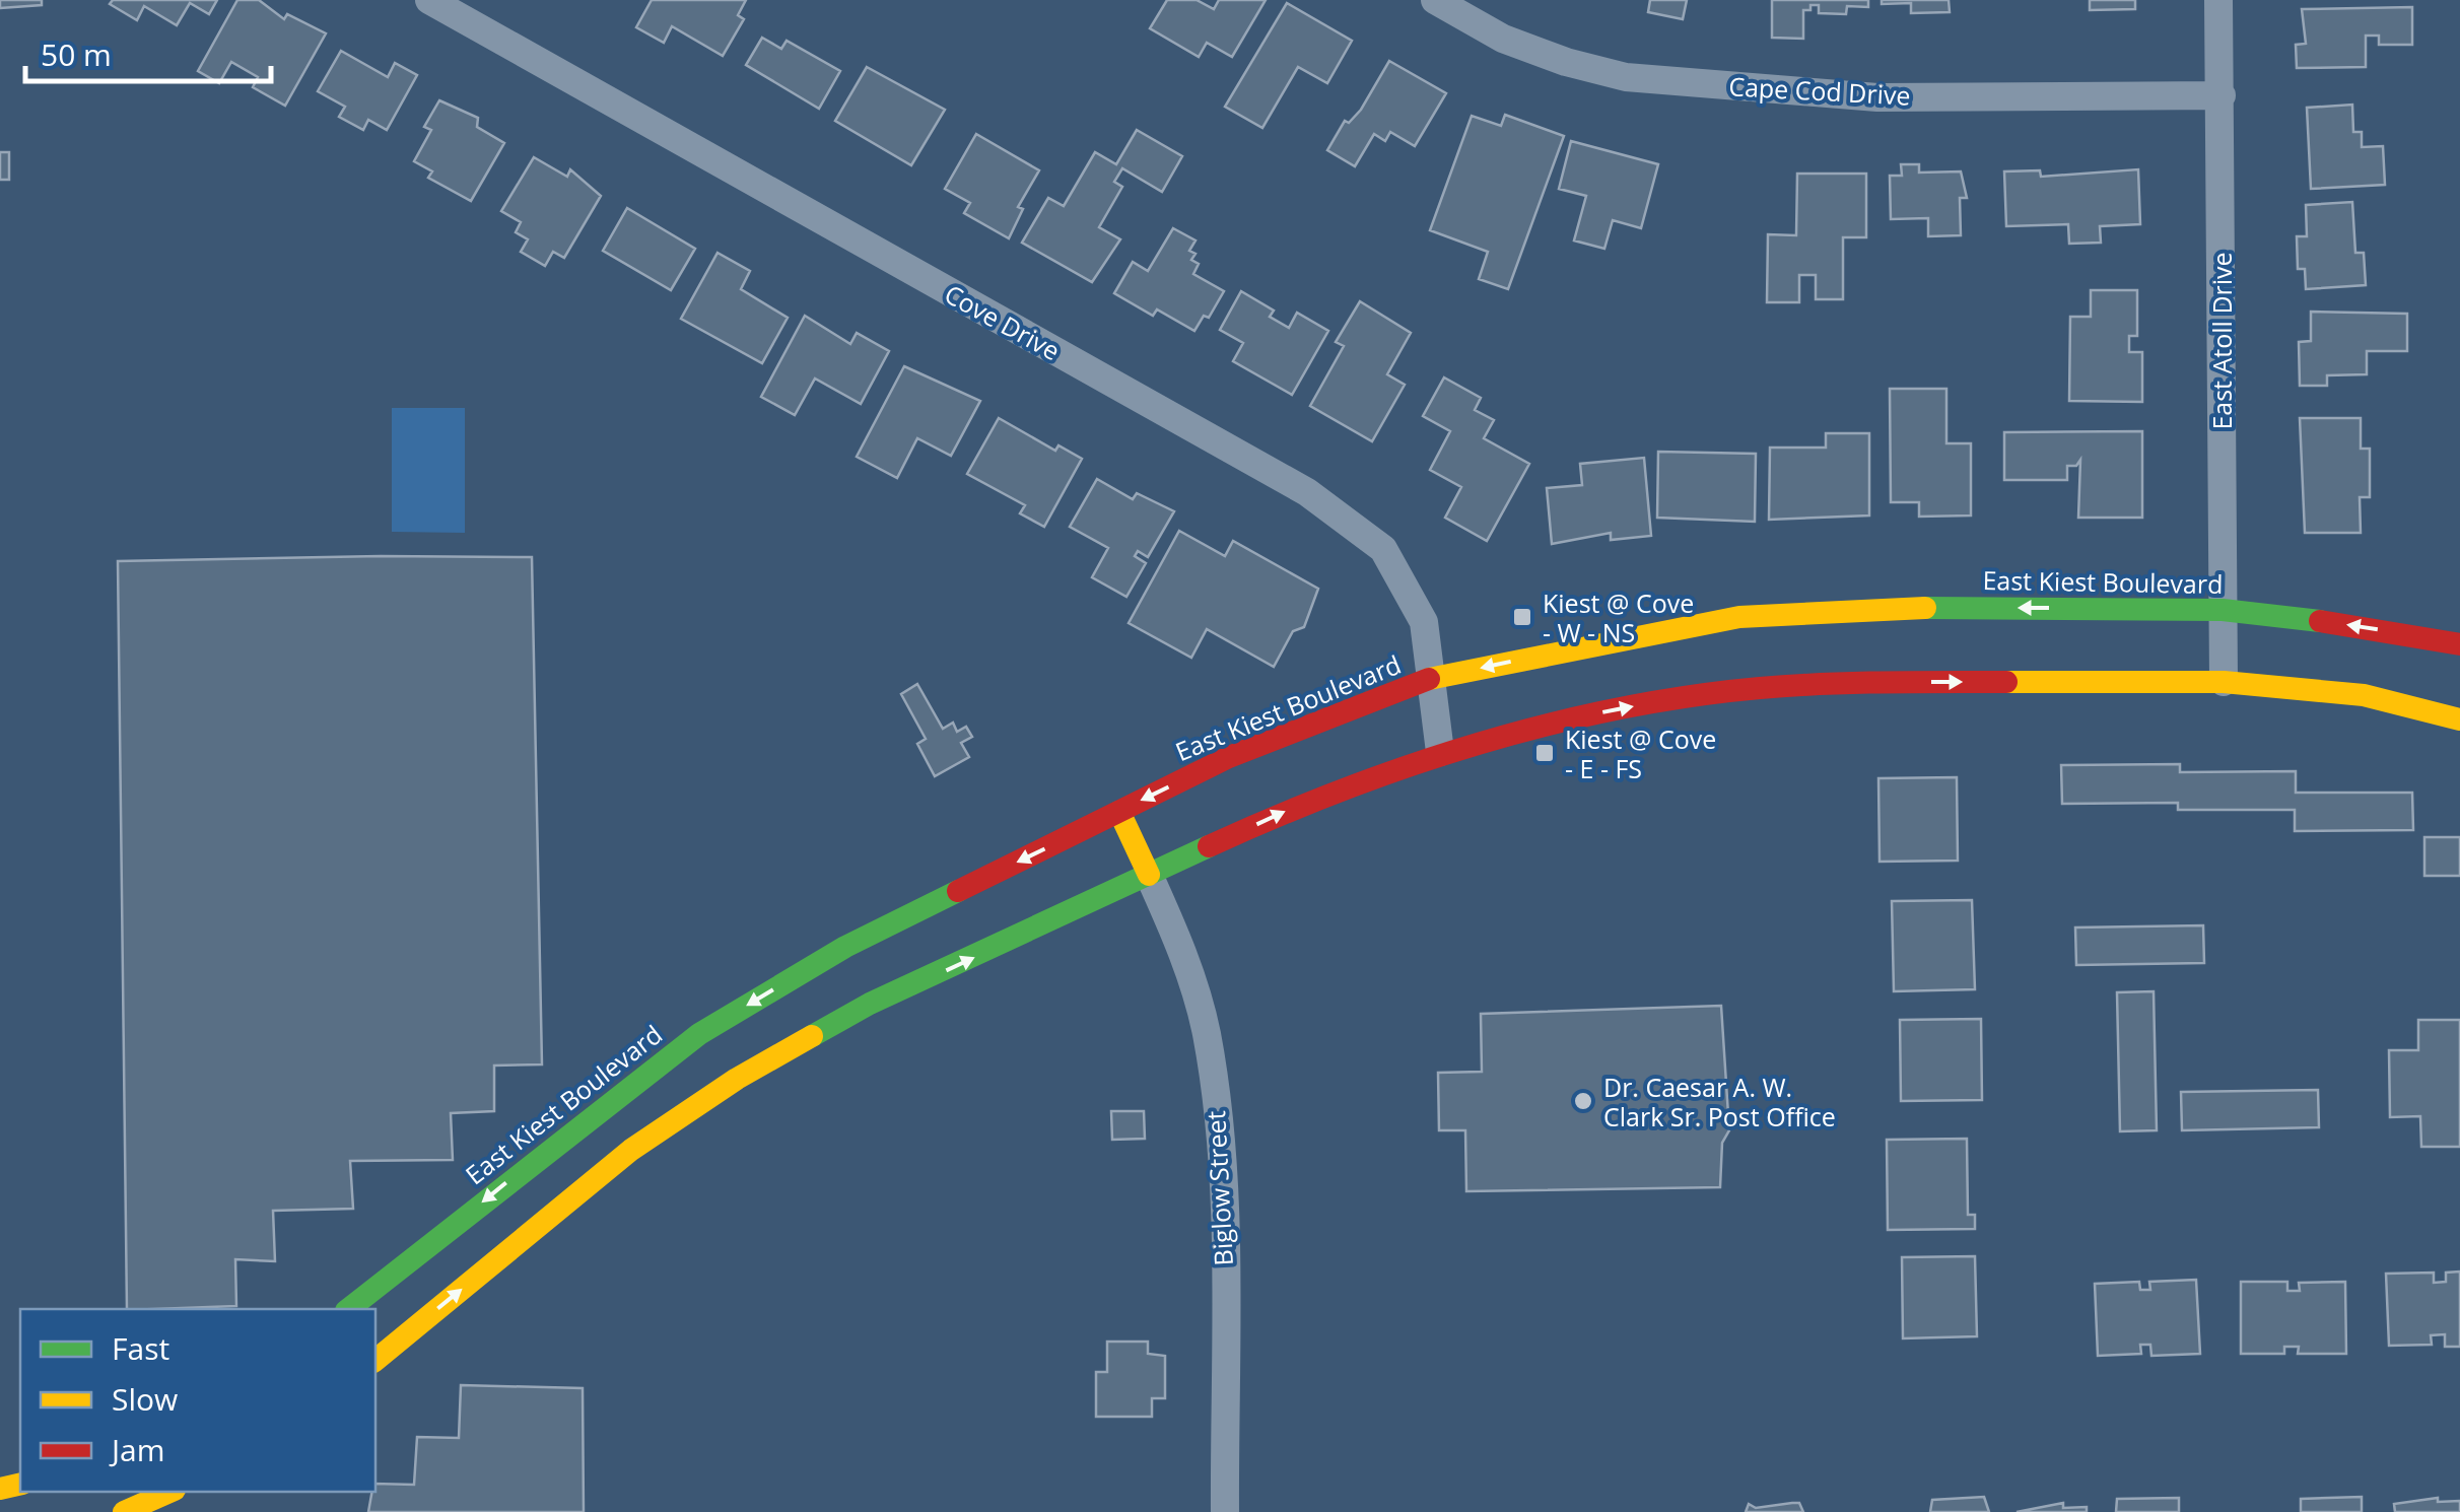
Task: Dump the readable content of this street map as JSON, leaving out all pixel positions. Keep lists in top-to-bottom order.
{
  "streets": {
    "main road": ["East Kiest Boulevard"],
    "street": [
      "Cape Cod Drive",
      "Cove Drive",
      "East Atoll Drive",
      "Biglow Street"
    ]
  },
  "crossings": [
    ["Cape Cod Drive", "East Atoll Drive"],
    ["Cove Drive", "East Kiest Boulevard"],
    ["East Atoll Drive", "East Kiest Boulevard"]
  ],
  "places": {
    "transit": ["Kiest @ Cove - W - NS", "Kiest @ Cove - E - FS"],
    "other": ["Dr. Caesar A. W. Clark Sr. Post Office"]
  },
  "legend": ["Fast", "Slow", "Jam"],
  "scale_bar": "50 m"
}
